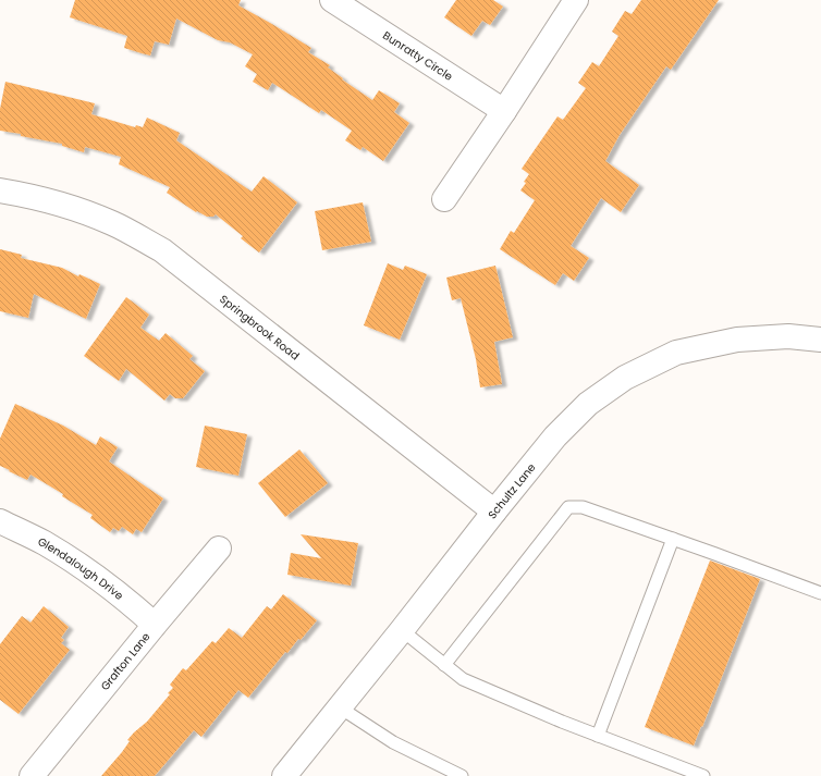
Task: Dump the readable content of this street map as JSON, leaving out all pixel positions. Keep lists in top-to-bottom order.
{
  "streets": {
    "street": [
      "Bunratty Circle",
      "Springbrook Road",
      "Schultz Lane",
      "Glendalough Drive",
      "Grafton Lane"
    ]
  },
  "crossings": [
    ["Springbrook Road", "Schultz Lane"],
    ["Glendalough Drive", "Grafton Lane"]
  ]
}
